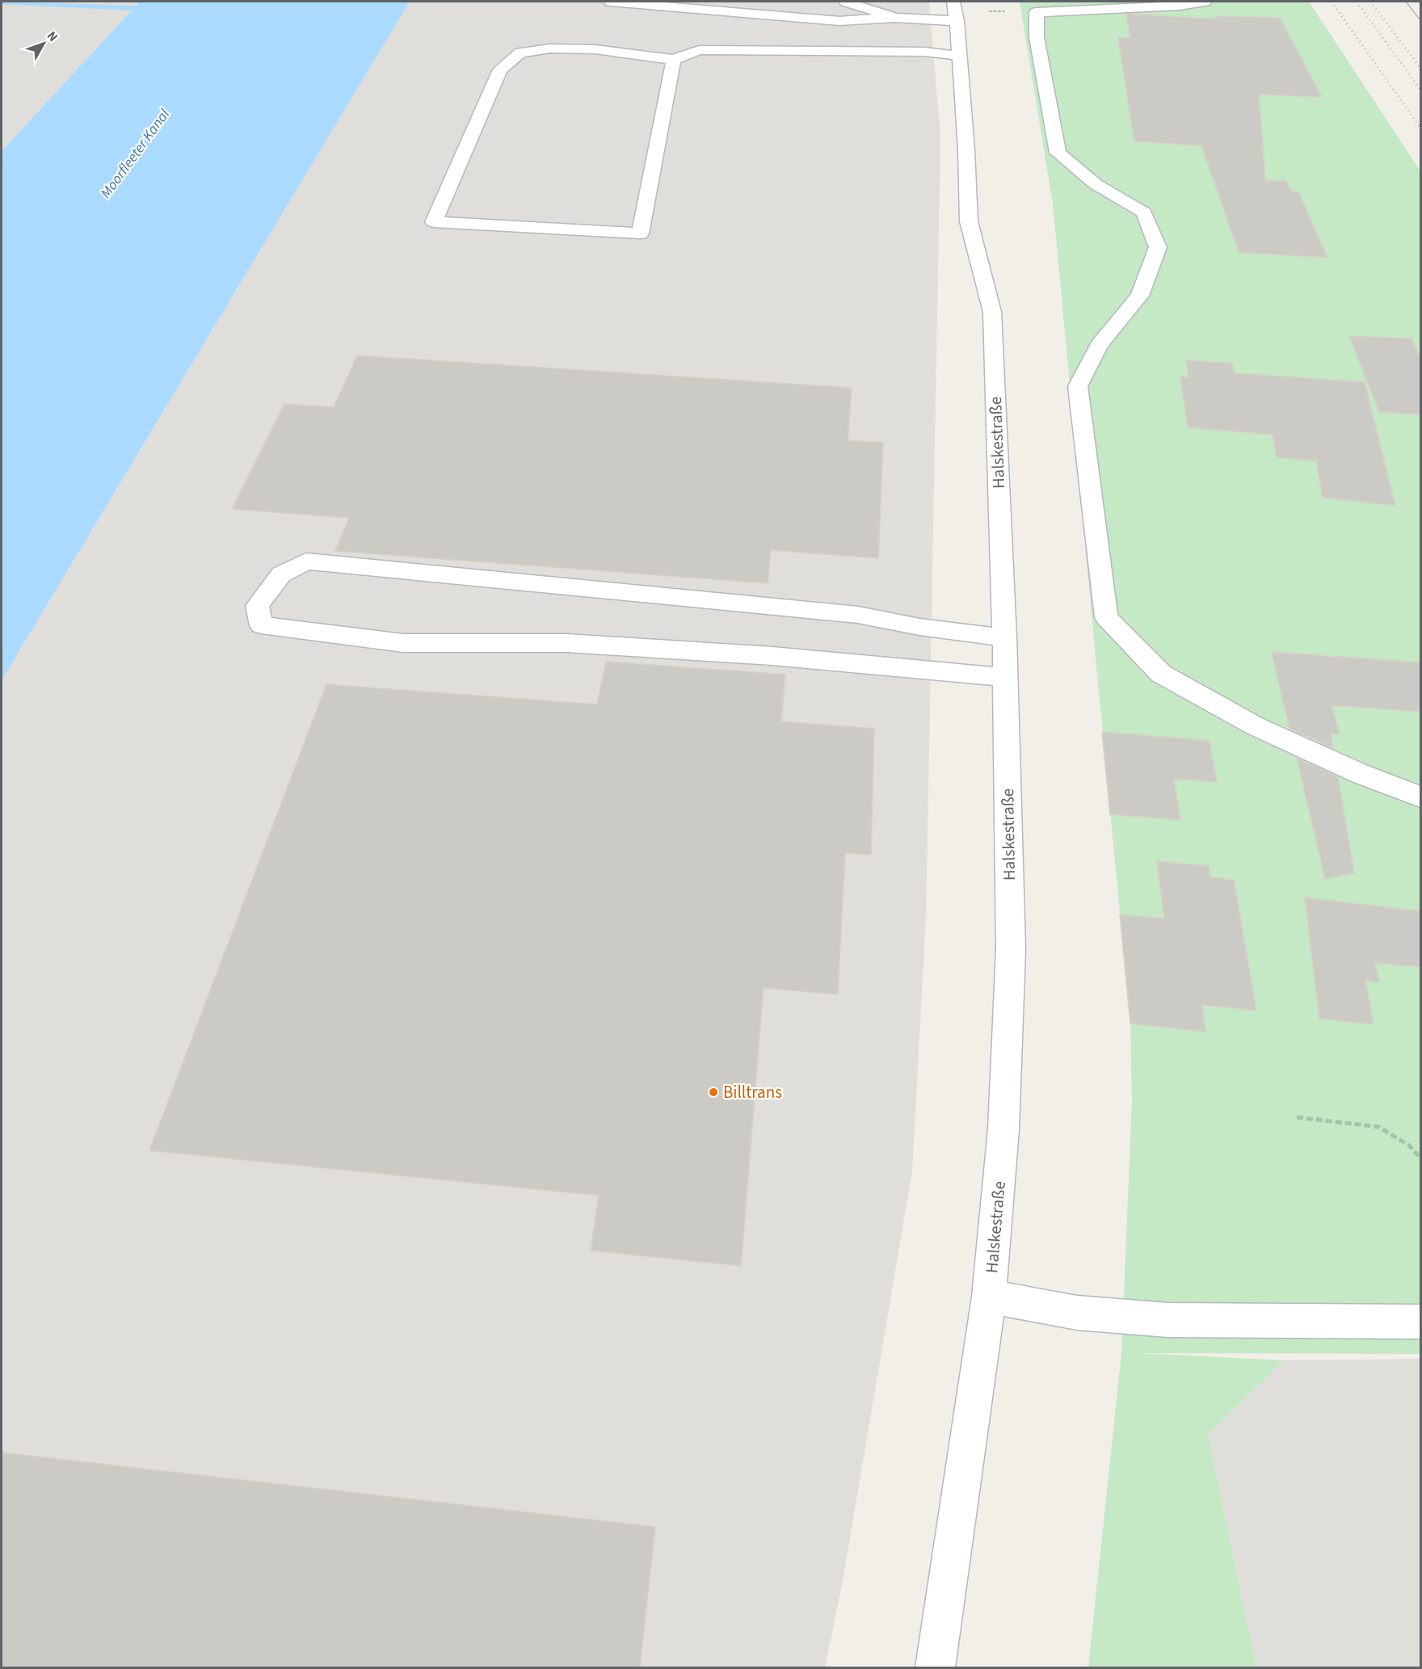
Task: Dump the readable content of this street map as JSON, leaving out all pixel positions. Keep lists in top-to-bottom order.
{
  "streets": {
    "street": ["Halskestraße"]
  },
  "water": ["Moorfleeter Kanal"],
  "places": ["Billtrans"],
  "north": "top right"
}
